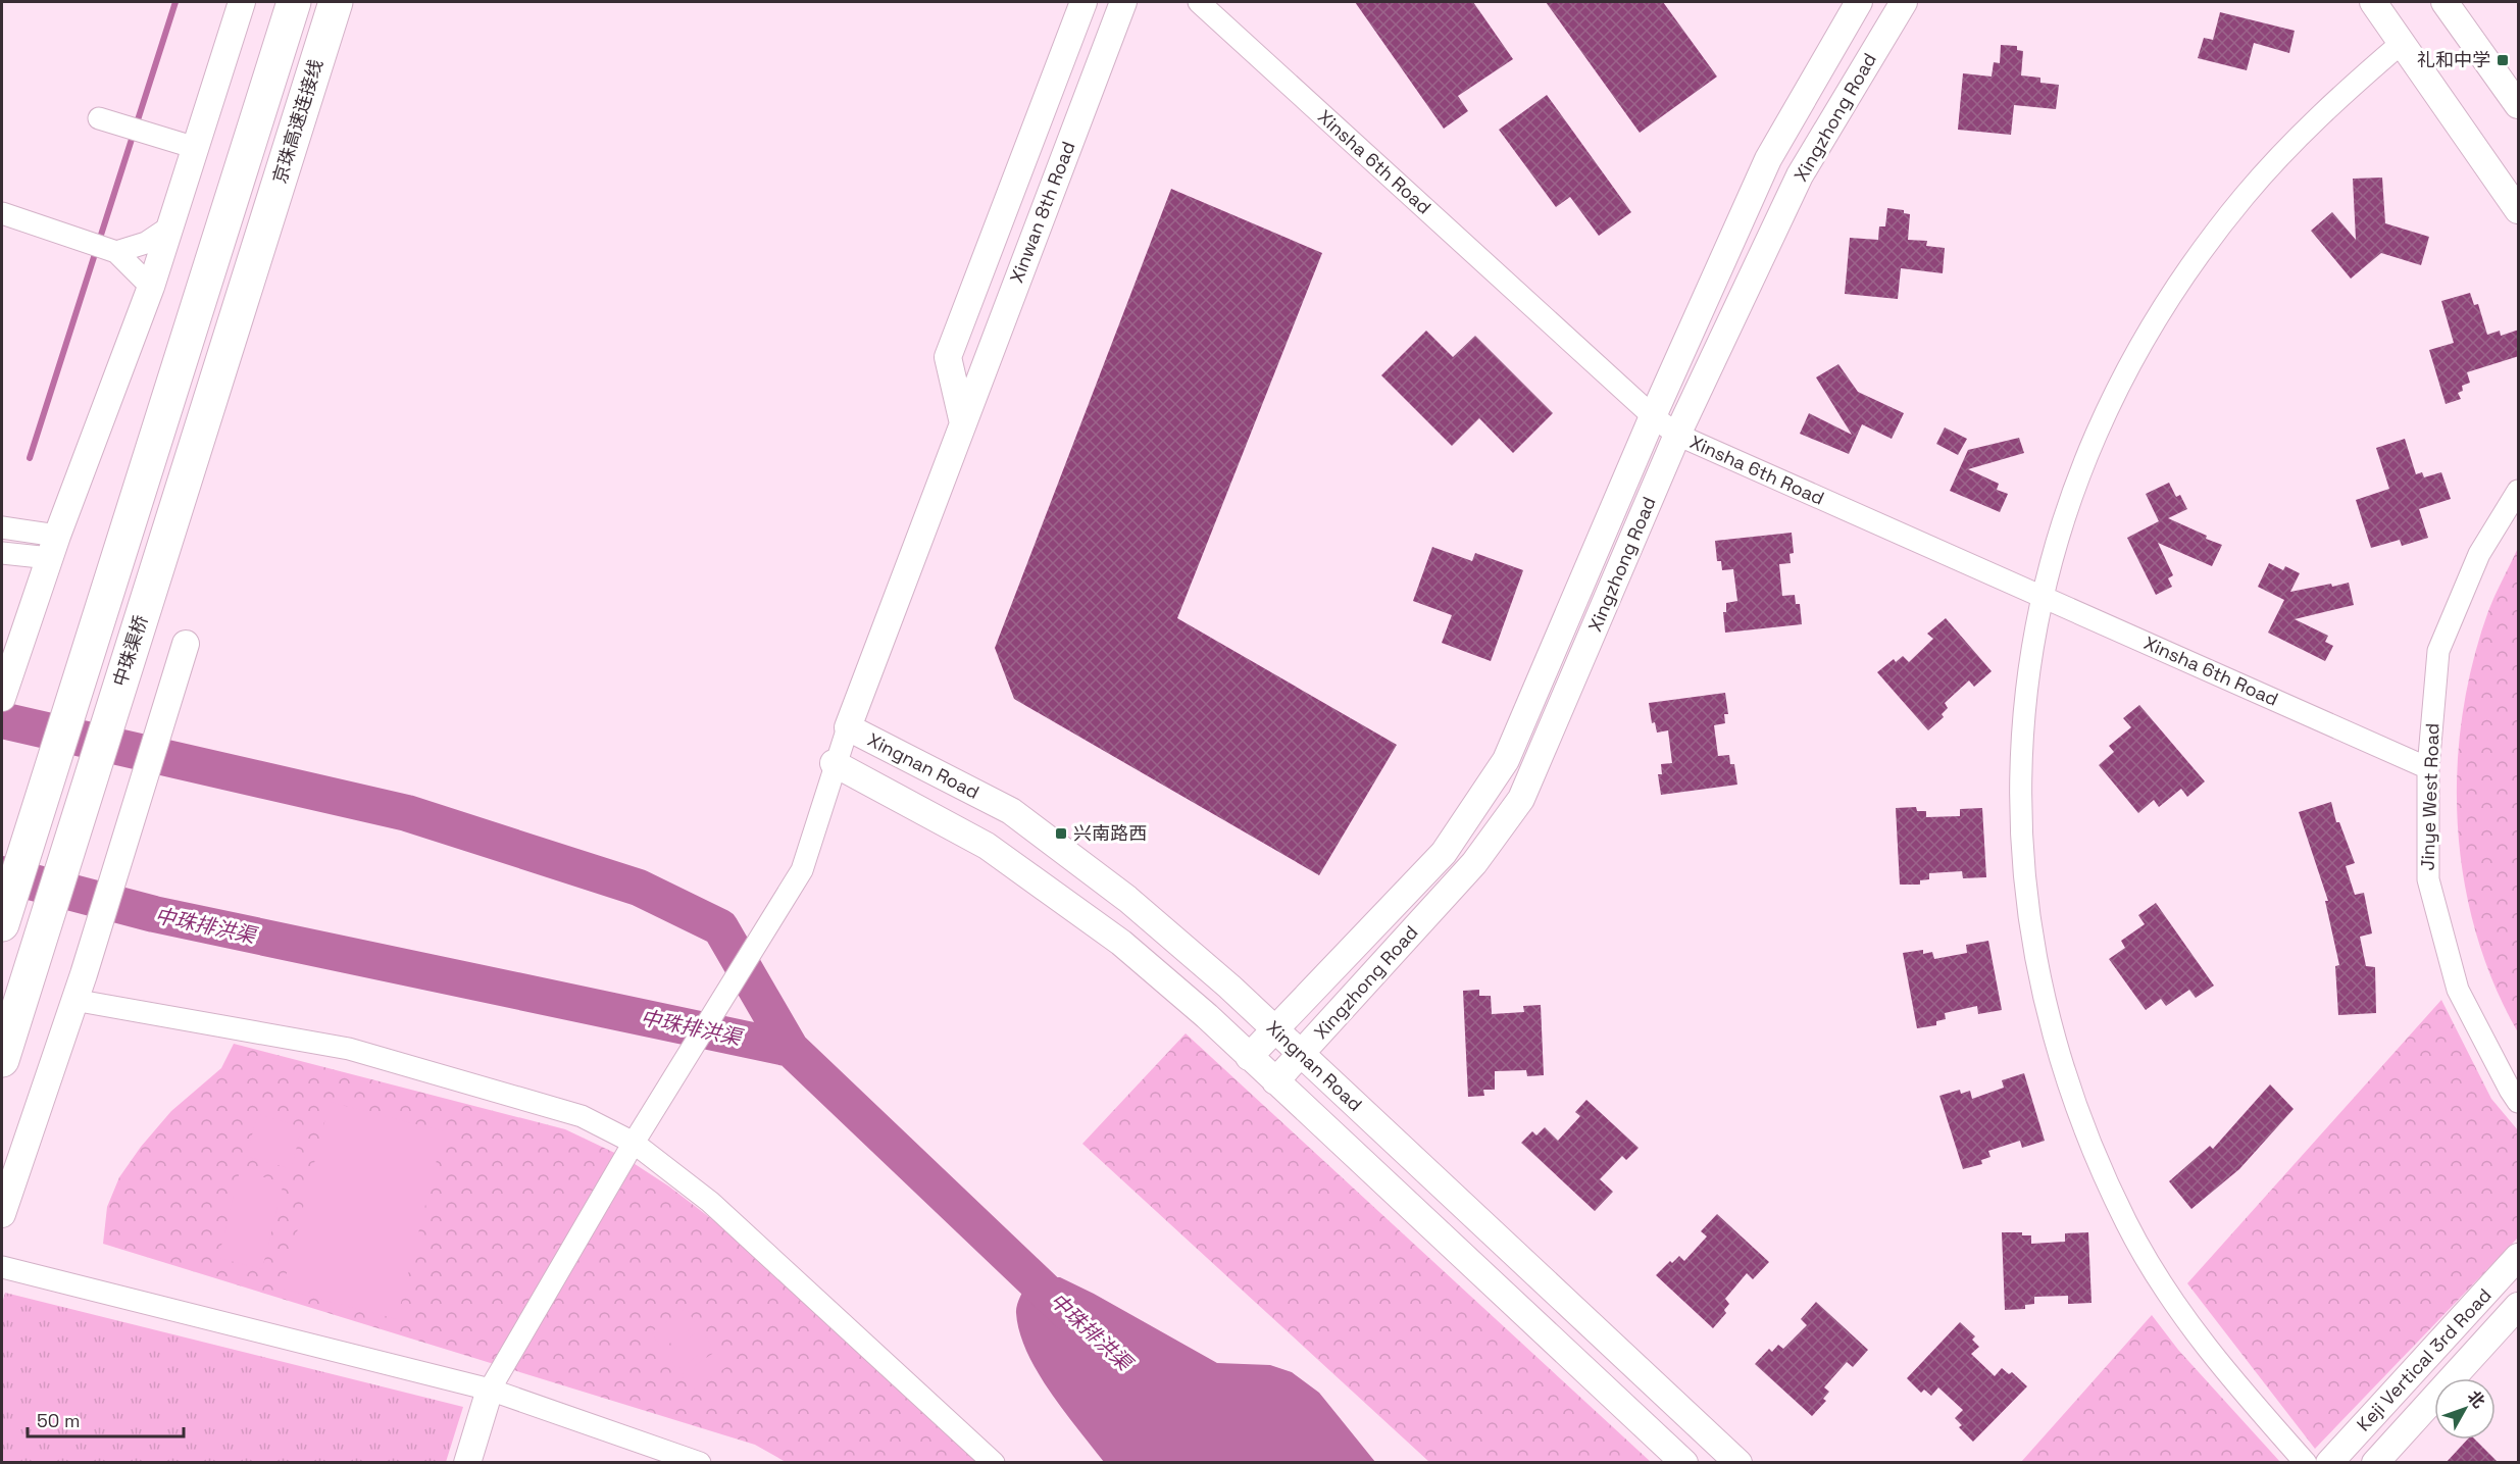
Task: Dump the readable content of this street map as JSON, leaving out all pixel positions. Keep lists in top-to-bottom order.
{
  "streets": {
    "highway": ["京珠高速连接线", "中珠渠桥"],
    "street": [
      "Xingzhong Road",
      "Xinsha 6th Road",
      "Xinwan 8th Road",
      "Xingnan Road",
      "Jinye West Road",
      "Keji Vertical 3rd Road"
    ]
  },
  "crossings": [
    ["Xingzhong Road", "Xinsha 6th Road"],
    ["Xingzhong Road", "Xingnan Road"],
    ["京珠高速连接线", "中珠渠桥"],
    ["Xinsha 6th Road", "Jinye West Road"],
    ["Xinwan 8th Road", "Xingnan Road"]
  ],
  "water": ["中珠排洪渠"],
  "places": {
    "transit": ["礼和中学", "兴南路西"]
  },
  "scale_bar": "50 m",
  "north": "top right"
}
